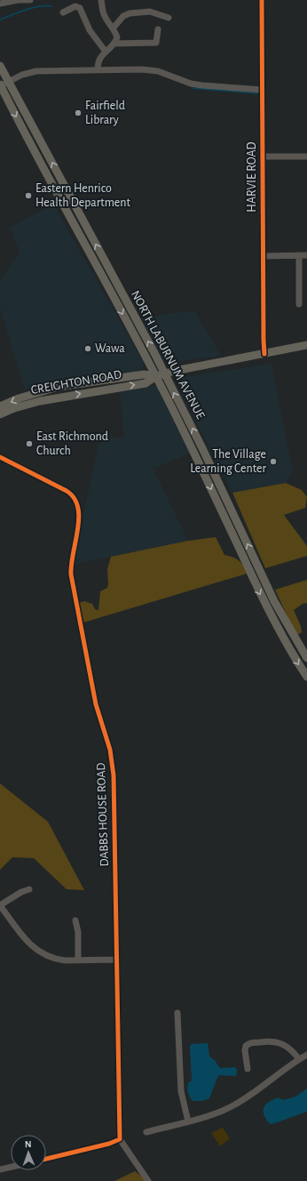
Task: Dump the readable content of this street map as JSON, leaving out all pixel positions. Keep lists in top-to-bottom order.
{
  "streets": {
    "main road": ["NORTH LABURNUM AVENUE", "CREIGHTON ROAD"],
    "street": ["HARVIE ROAD", "DABBS HOUSE ROAD"]
  },
  "crossings": [
    ["HARVIE ROAD", "CREIGHTON ROAD"],
    ["NORTH LABURNUM AVENUE", "CREIGHTON ROAD"]
  ],
  "places": [
    "Fairfield Library",
    "Eastern Henrico Health Department",
    "Wawa",
    "East Richmond Church",
    "The Village Learning Center"
  ],
  "north": "top"
}
